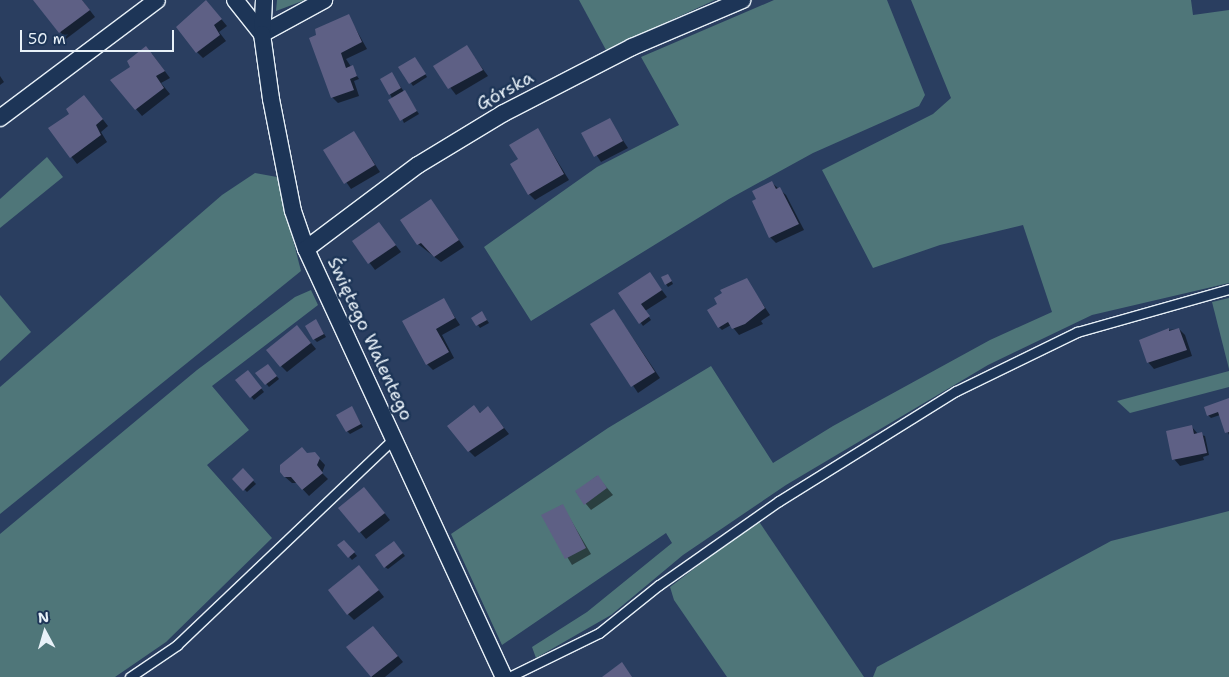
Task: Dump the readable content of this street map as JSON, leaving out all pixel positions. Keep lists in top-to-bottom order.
{
  "streets": {
    "street": ["Górska", "Świętego Walentego"]
  },
  "crossings": [
    ["Górska", "Świętego Walentego"]
  ],
  "scale_bar": "50 m",
  "north": "top"
}
